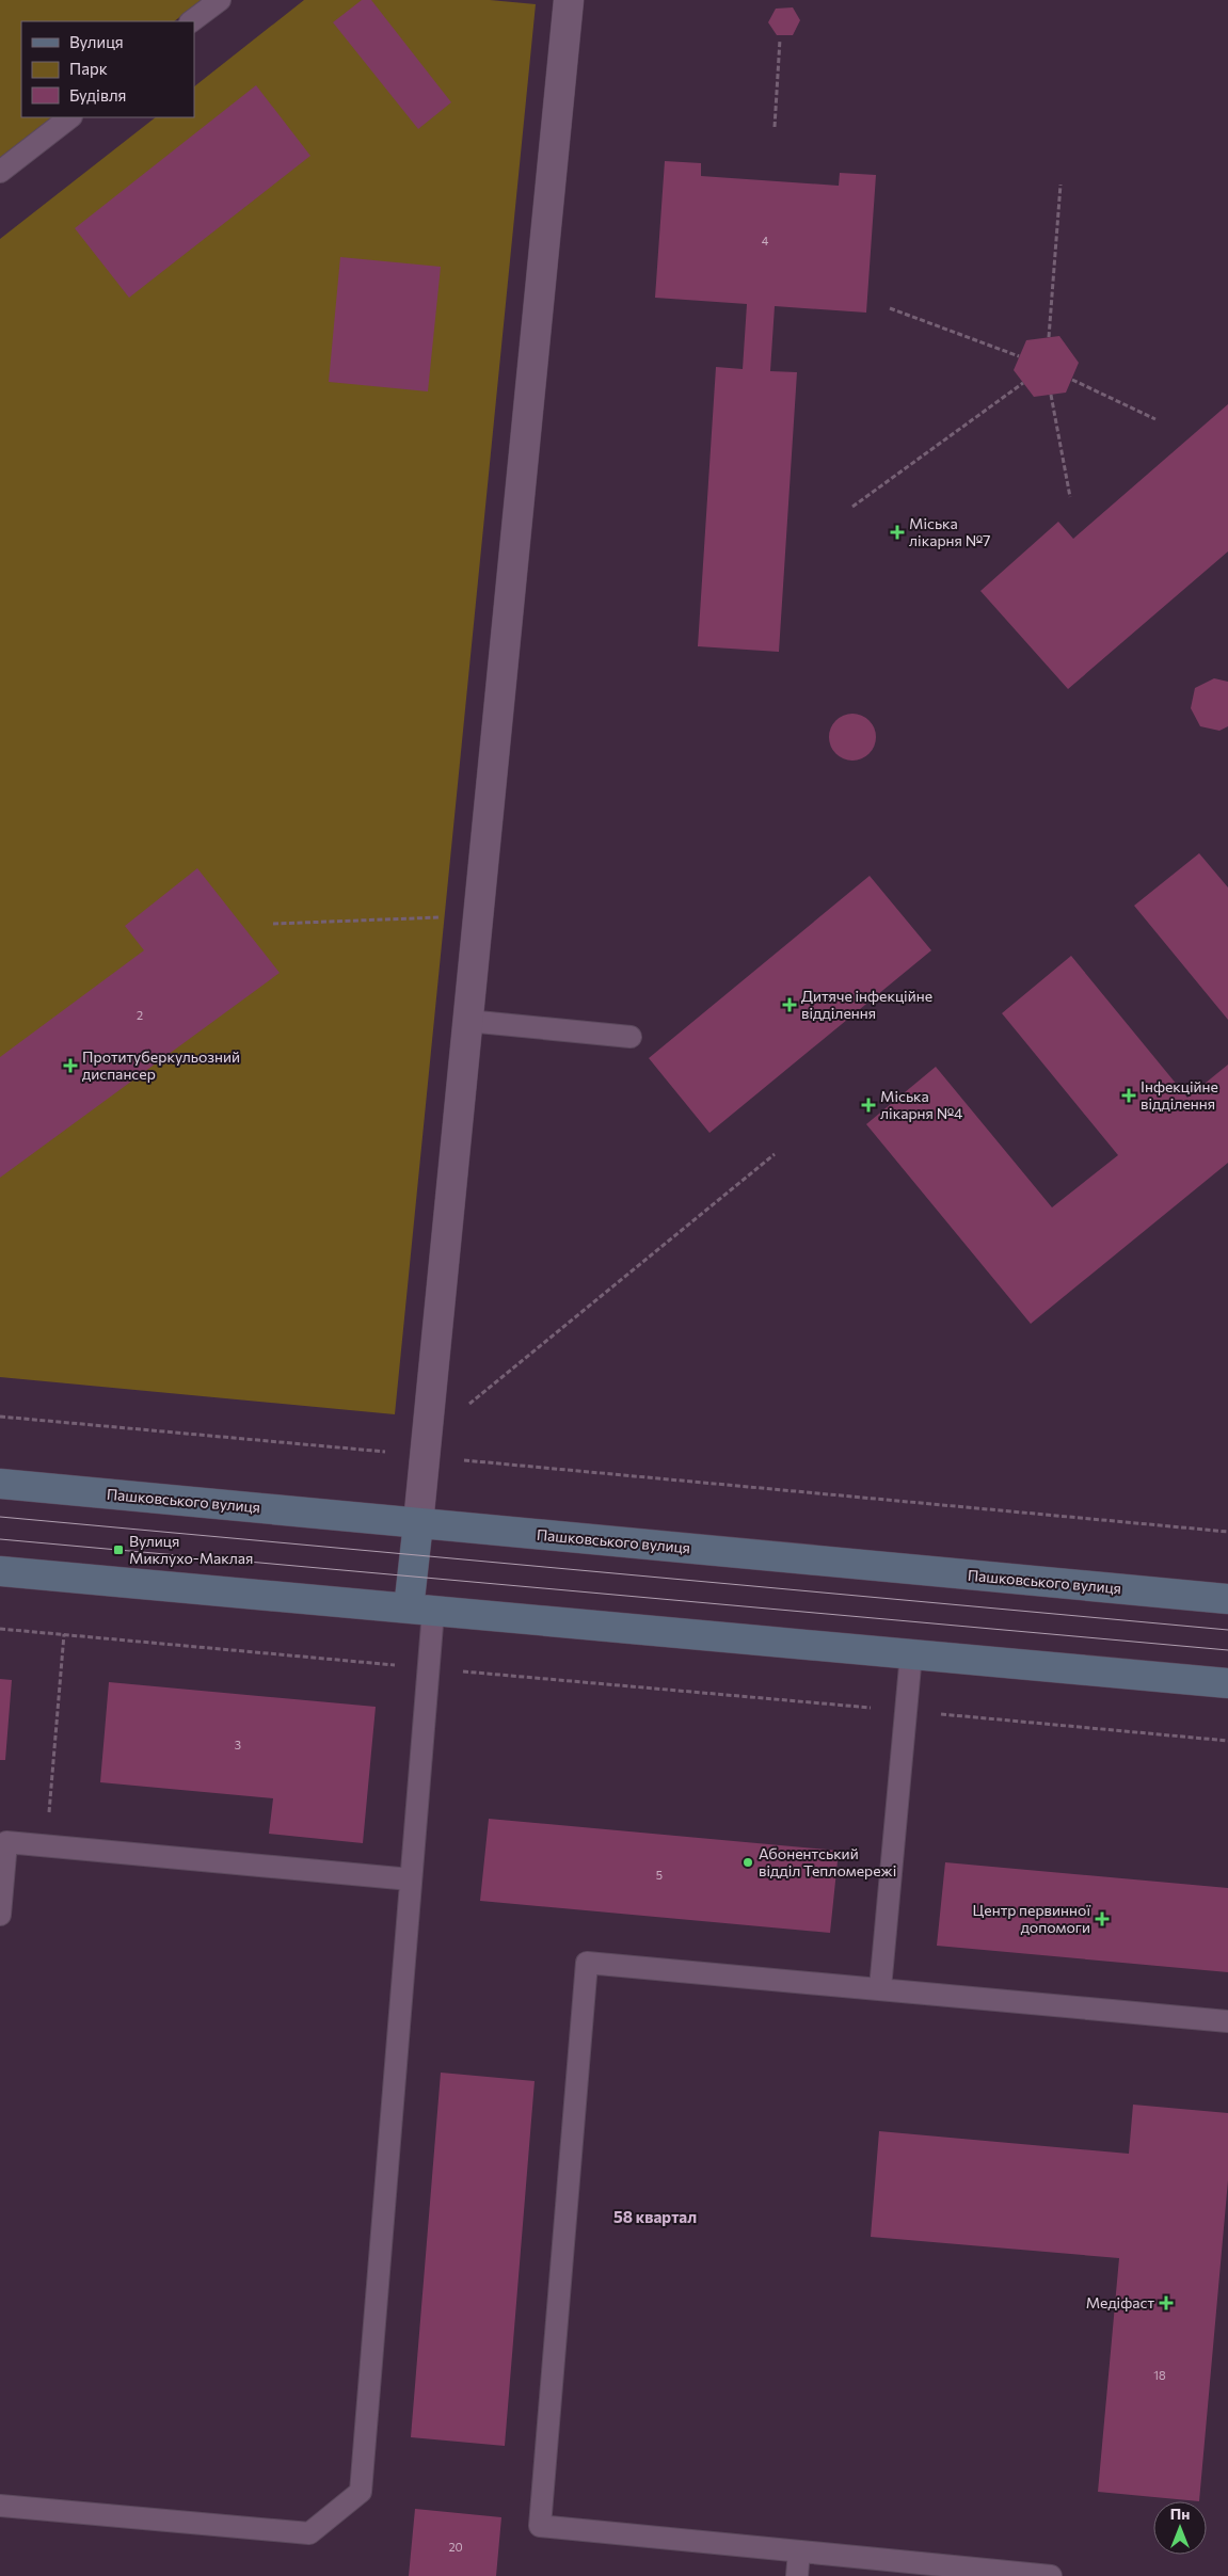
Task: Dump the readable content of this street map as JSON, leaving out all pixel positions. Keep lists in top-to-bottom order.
{
  "streets": {
    "street": ["Пашковського вулиця"]
  },
  "districts": ["58 квартал"],
  "places": {
    "health": [
      "Міська лікарня №7",
      "Дитяче інфекційне відділення",
      "Протитуберкульозний диспансер",
      "Інфекційне відділення",
      "Міська лікарня №4",
      "Центр первинної допомоги",
      "Медіфаст"
    ],
    "transit": ["Вулиця Миклухо-Маклая"],
    "other": ["Абонентський відділ Тепломережі"]
  },
  "house_numbers": [
    "4",
    "2",
    "3",
    "5",
    "18",
    "20"
  ],
  "legend": ["Вулиця", "Парк", "Будівля"],
  "north": "top"
}
